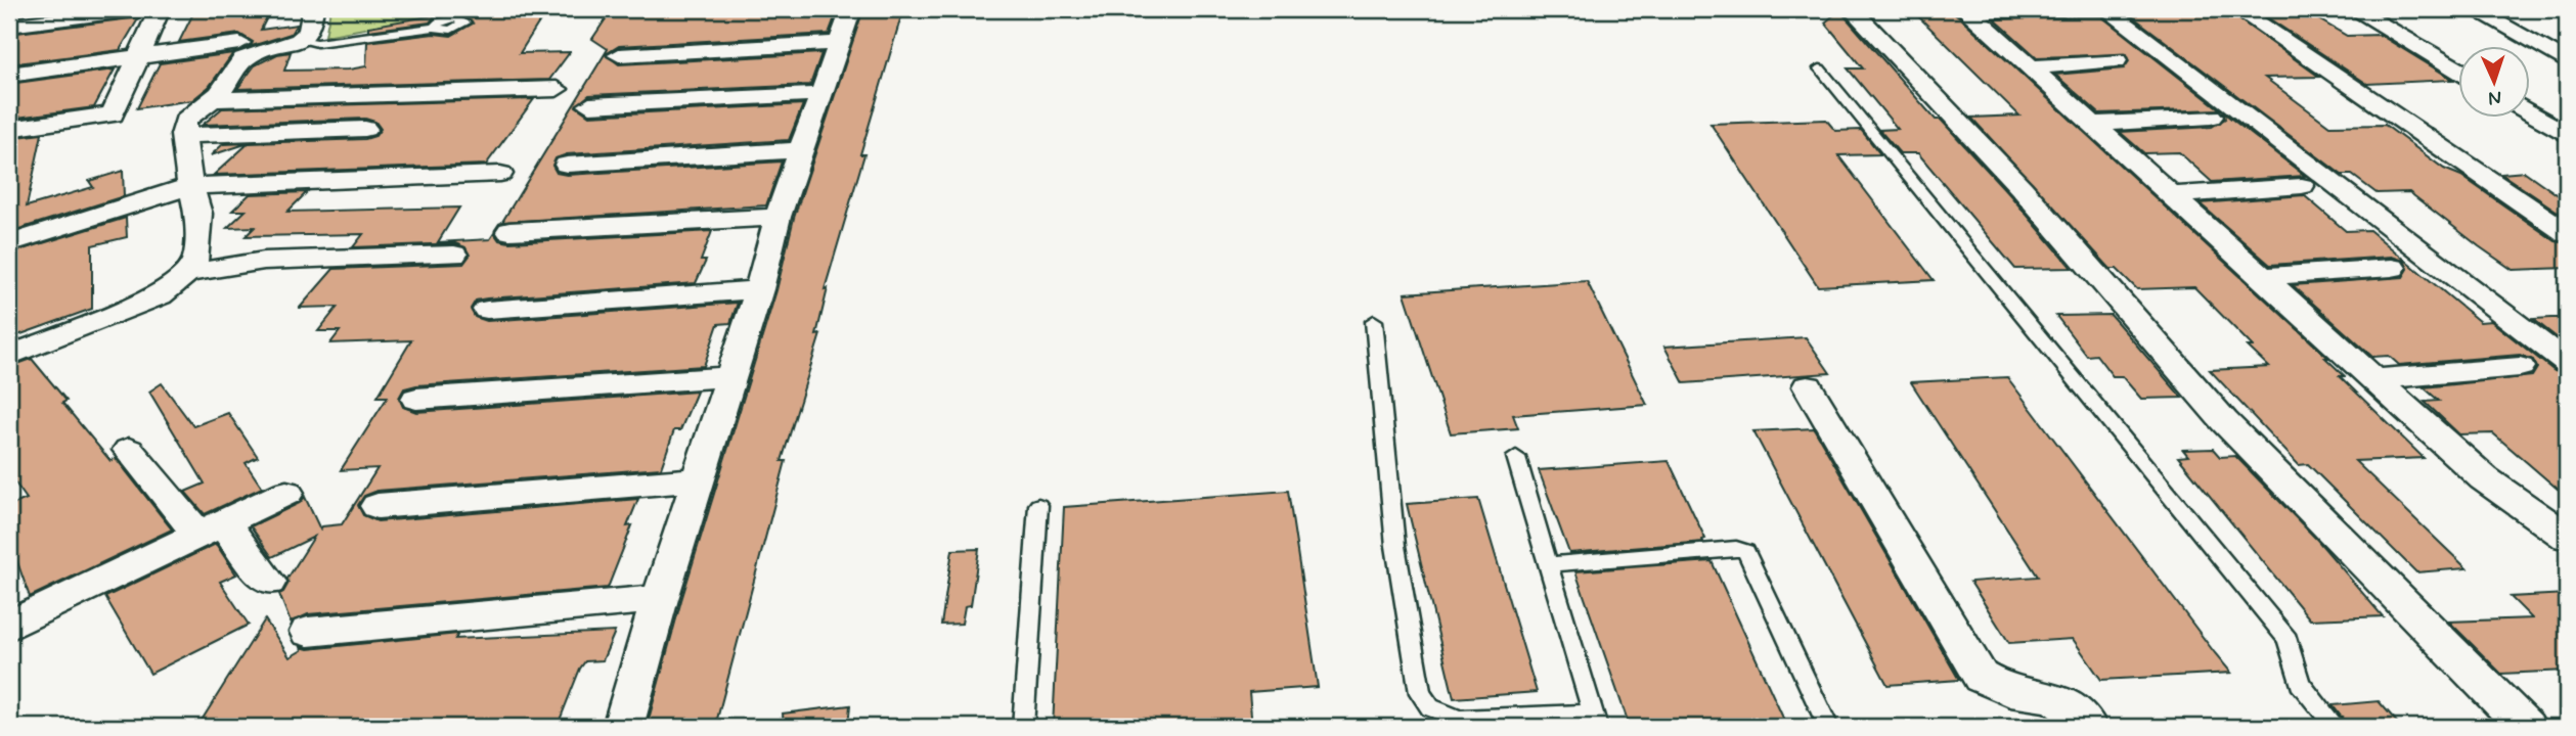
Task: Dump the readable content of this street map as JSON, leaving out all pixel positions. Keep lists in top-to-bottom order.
{
  "north": "bottom"
}
